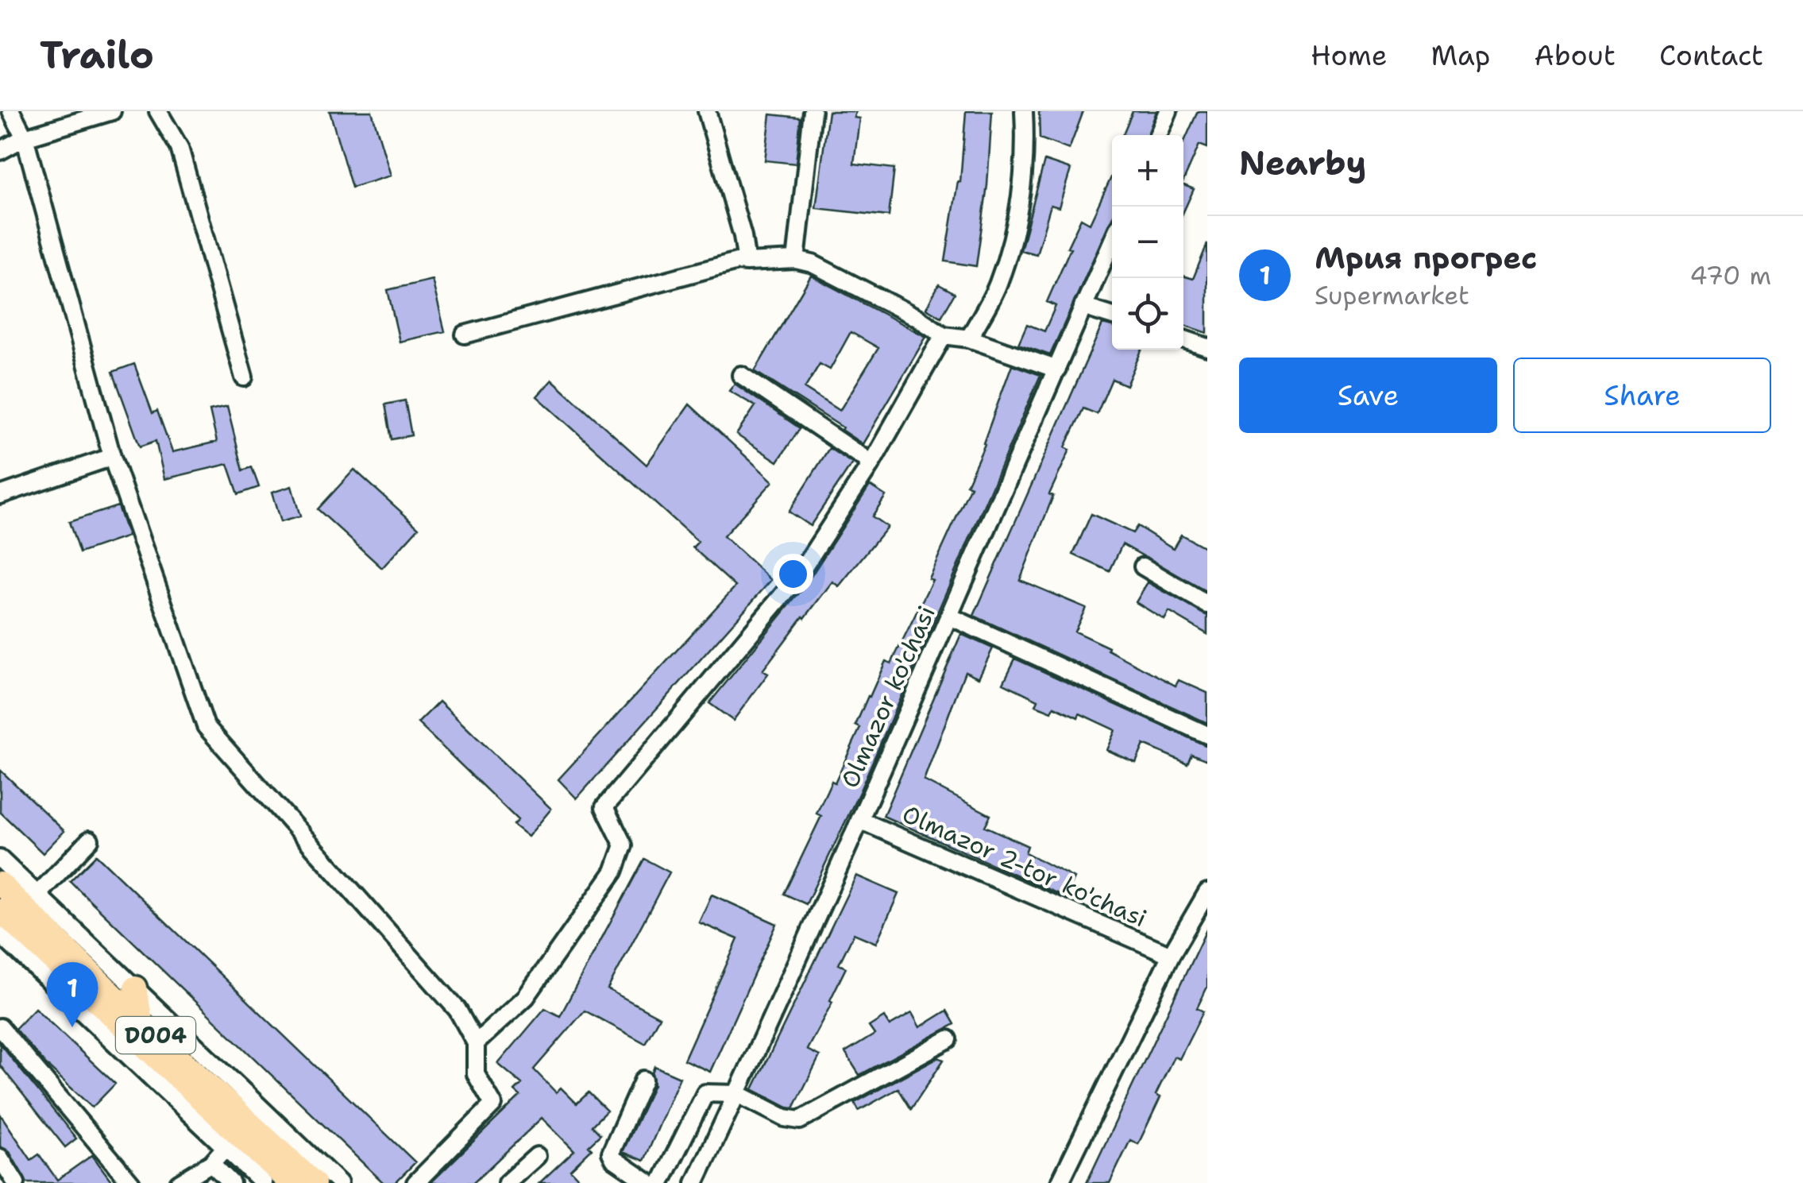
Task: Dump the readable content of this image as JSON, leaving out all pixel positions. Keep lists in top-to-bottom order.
{
  "streets": {
    "main road": ["D004"],
    "street": ["Olmazor ko'chasi", "Olmazor 2-tor ko'chasi"]
  },
  "crossings": [
    ["Olmazor ko'chasi", "Olmazor 2-tor ko'chasi"]
  ],
  "page": {
    "header": "Trailo",
    "nav": [
      "Home",
      "Map",
      "About",
      "Contact"
    ],
    "heading": "Nearby",
    "map_buttons": ["+", "−"],
    "list": [
      {
        "mark": "1",
        "name": "Мрия прогрес",
        "note": "Supermarket",
        "value": "470 m"
      }
    ],
    "buttons": ["Save", "Share"],
    "pins": "1"
  }
}
